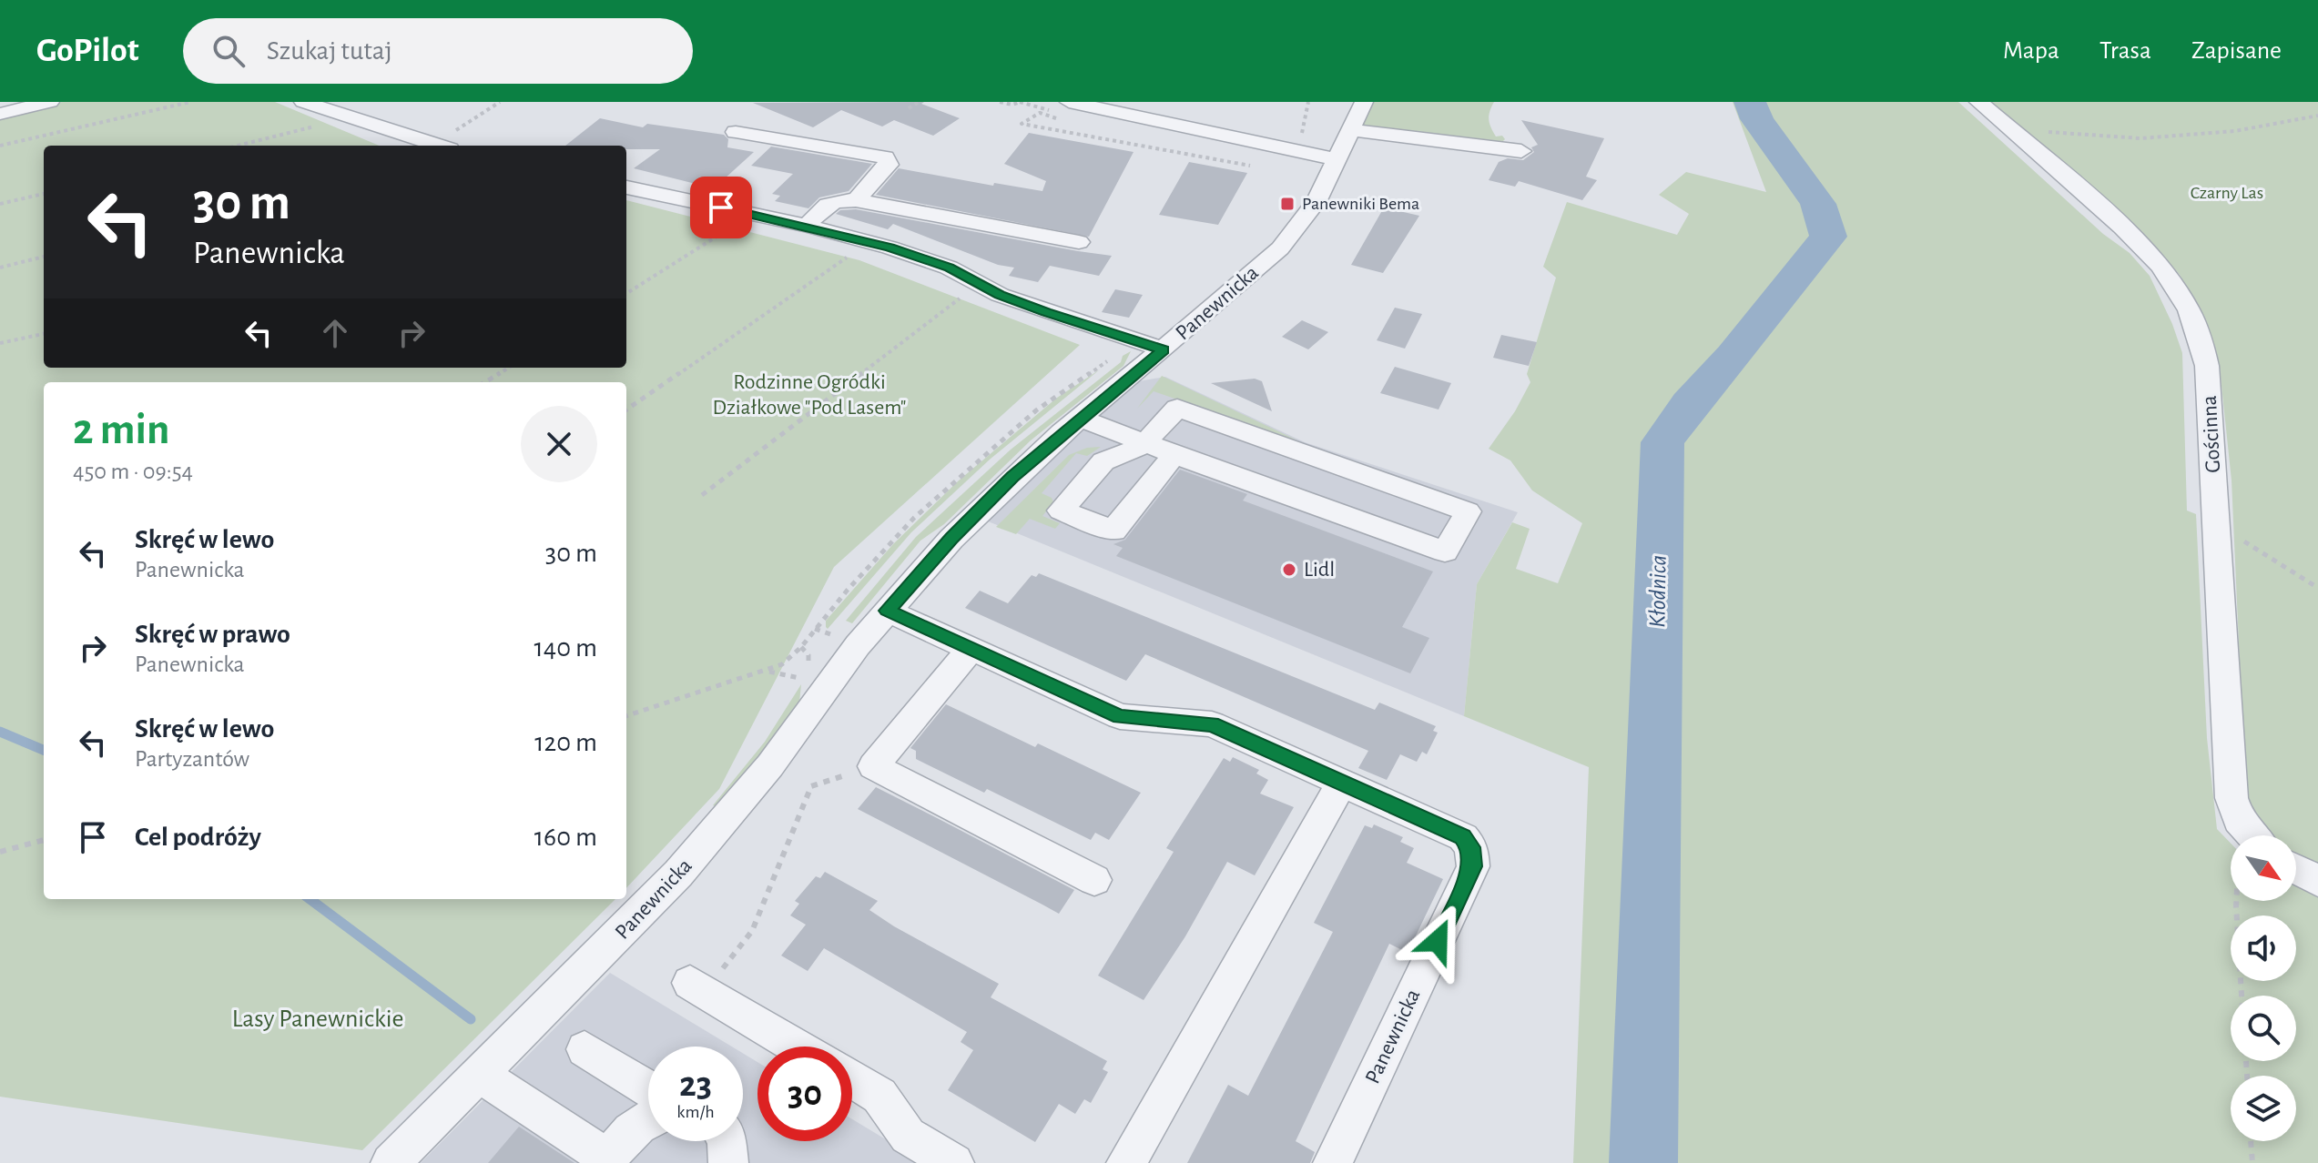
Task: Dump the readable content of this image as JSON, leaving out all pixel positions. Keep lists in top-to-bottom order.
{
  "streets": {
    "street": ["Panewnicka", "Gościnna"]
  },
  "water": ["Kłodnica"],
  "parks": ["Czarny Las", "Rodzinne Ogródki Działkowe \"Pod Lasem\"", "Lasy Panewnickie"],
  "places": {
    "transit": ["Panewniki Bema"],
    "other": ["Lidl"]
  },
  "north": "bottom right",
  "page": {
    "header": "GoPilot",
    "search": "Szukaj tutaj",
    "nav": ["Mapa", "Trasa", "Zapisane"],
    "turn": ["30 m", "Panewnicka"],
    "heading": ["2 min", "450 m · 09:54"],
    "list": [
      {
        "name": "Skręć w lewo",
        "note": "Panewnicka",
        "value": "30 m"
      },
      {
        "name": "Skręć w prawo",
        "note": "Panewnicka",
        "value": "140 m"
      },
      {
        "name": "Skręć w lewo",
        "note": "Partyzantów",
        "value": "120 m"
      },
      {
        "name": "Cel podróży",
        "value": "160 m"
      }
    ],
    "speed": "23 km/h",
    "limit": "30"
  }
}
